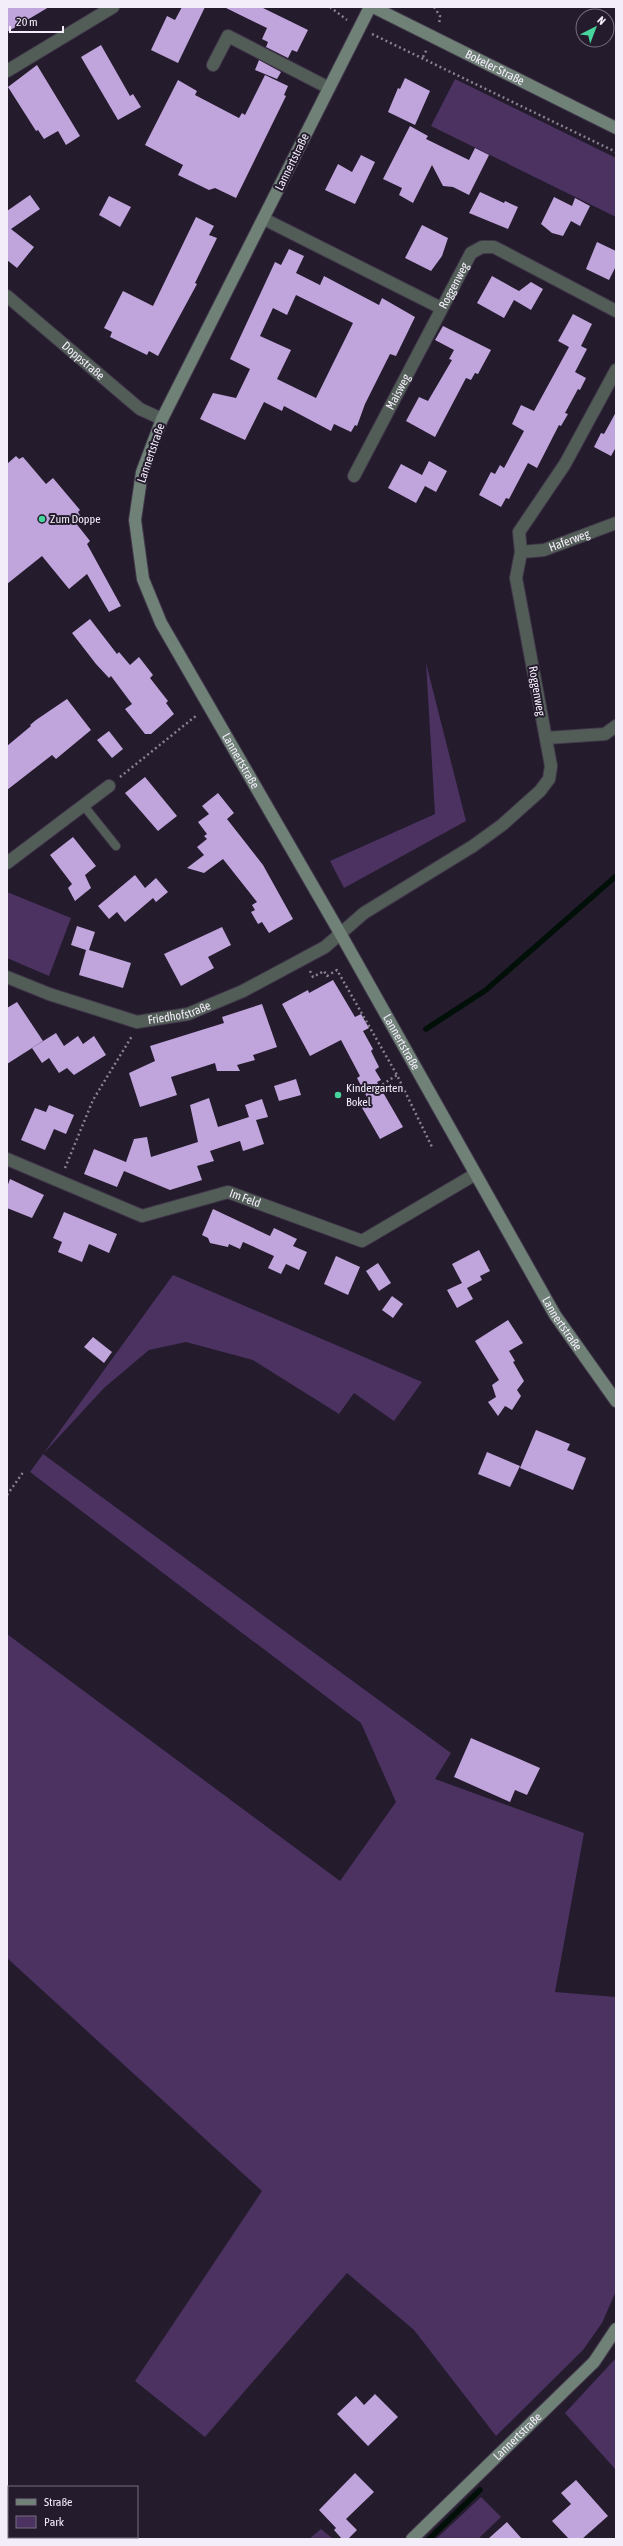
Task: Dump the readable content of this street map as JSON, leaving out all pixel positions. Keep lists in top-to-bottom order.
{
  "streets": {
    "street": [
      "Bokeler Straße",
      "Lannertstraße",
      "Roggenweg",
      "Doppstraße",
      "Maisweg",
      "Haferweg",
      "Friedhofstraße",
      "Im Feld"
    ]
  },
  "crossings": [
    ["Bokeler Straße", "Lannertstraße"],
    ["Lannertstraße", "Roggenweg"],
    ["Lannertstraße", "Doppstraße"],
    ["Lannertstraße", "Friedhofstraße"],
    ["Lannertstraße", "Im Feld"],
    ["Roggenweg", "Maisweg"],
    ["Roggenweg", "Haferweg"],
    ["Roggenweg", "Friedhofstraße"]
  ],
  "places": ["Zum Doppe", "Kindergarten Bokel"],
  "legend": ["Straße", "Park"],
  "scale_bar": "20 m",
  "north": "top right"
}
